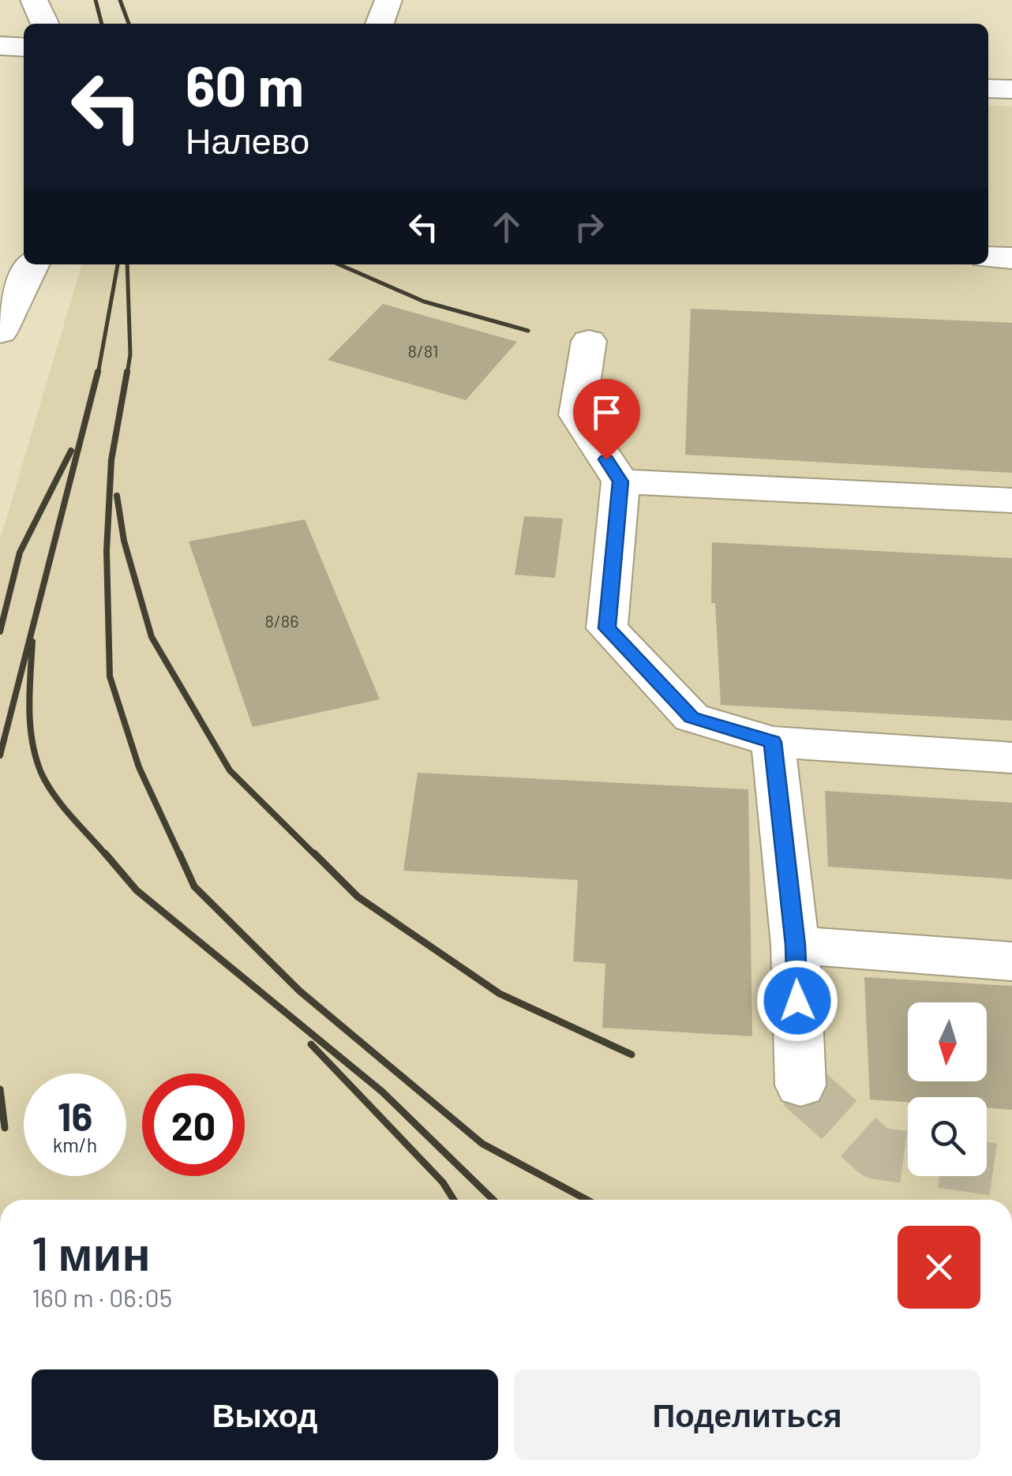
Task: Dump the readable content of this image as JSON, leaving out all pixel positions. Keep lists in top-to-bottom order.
{
  "house_numbers": ["8/81", "8/86"],
  "north": "bottom",
  "page": {
    "turn": ["60 m", "Налево"],
    "speed": "16 km/h",
    "limit": "20",
    "heading": ["1 мин", "160 m · 06:05"],
    "buttons": ["Выход", "Поделиться"]
  }
}
